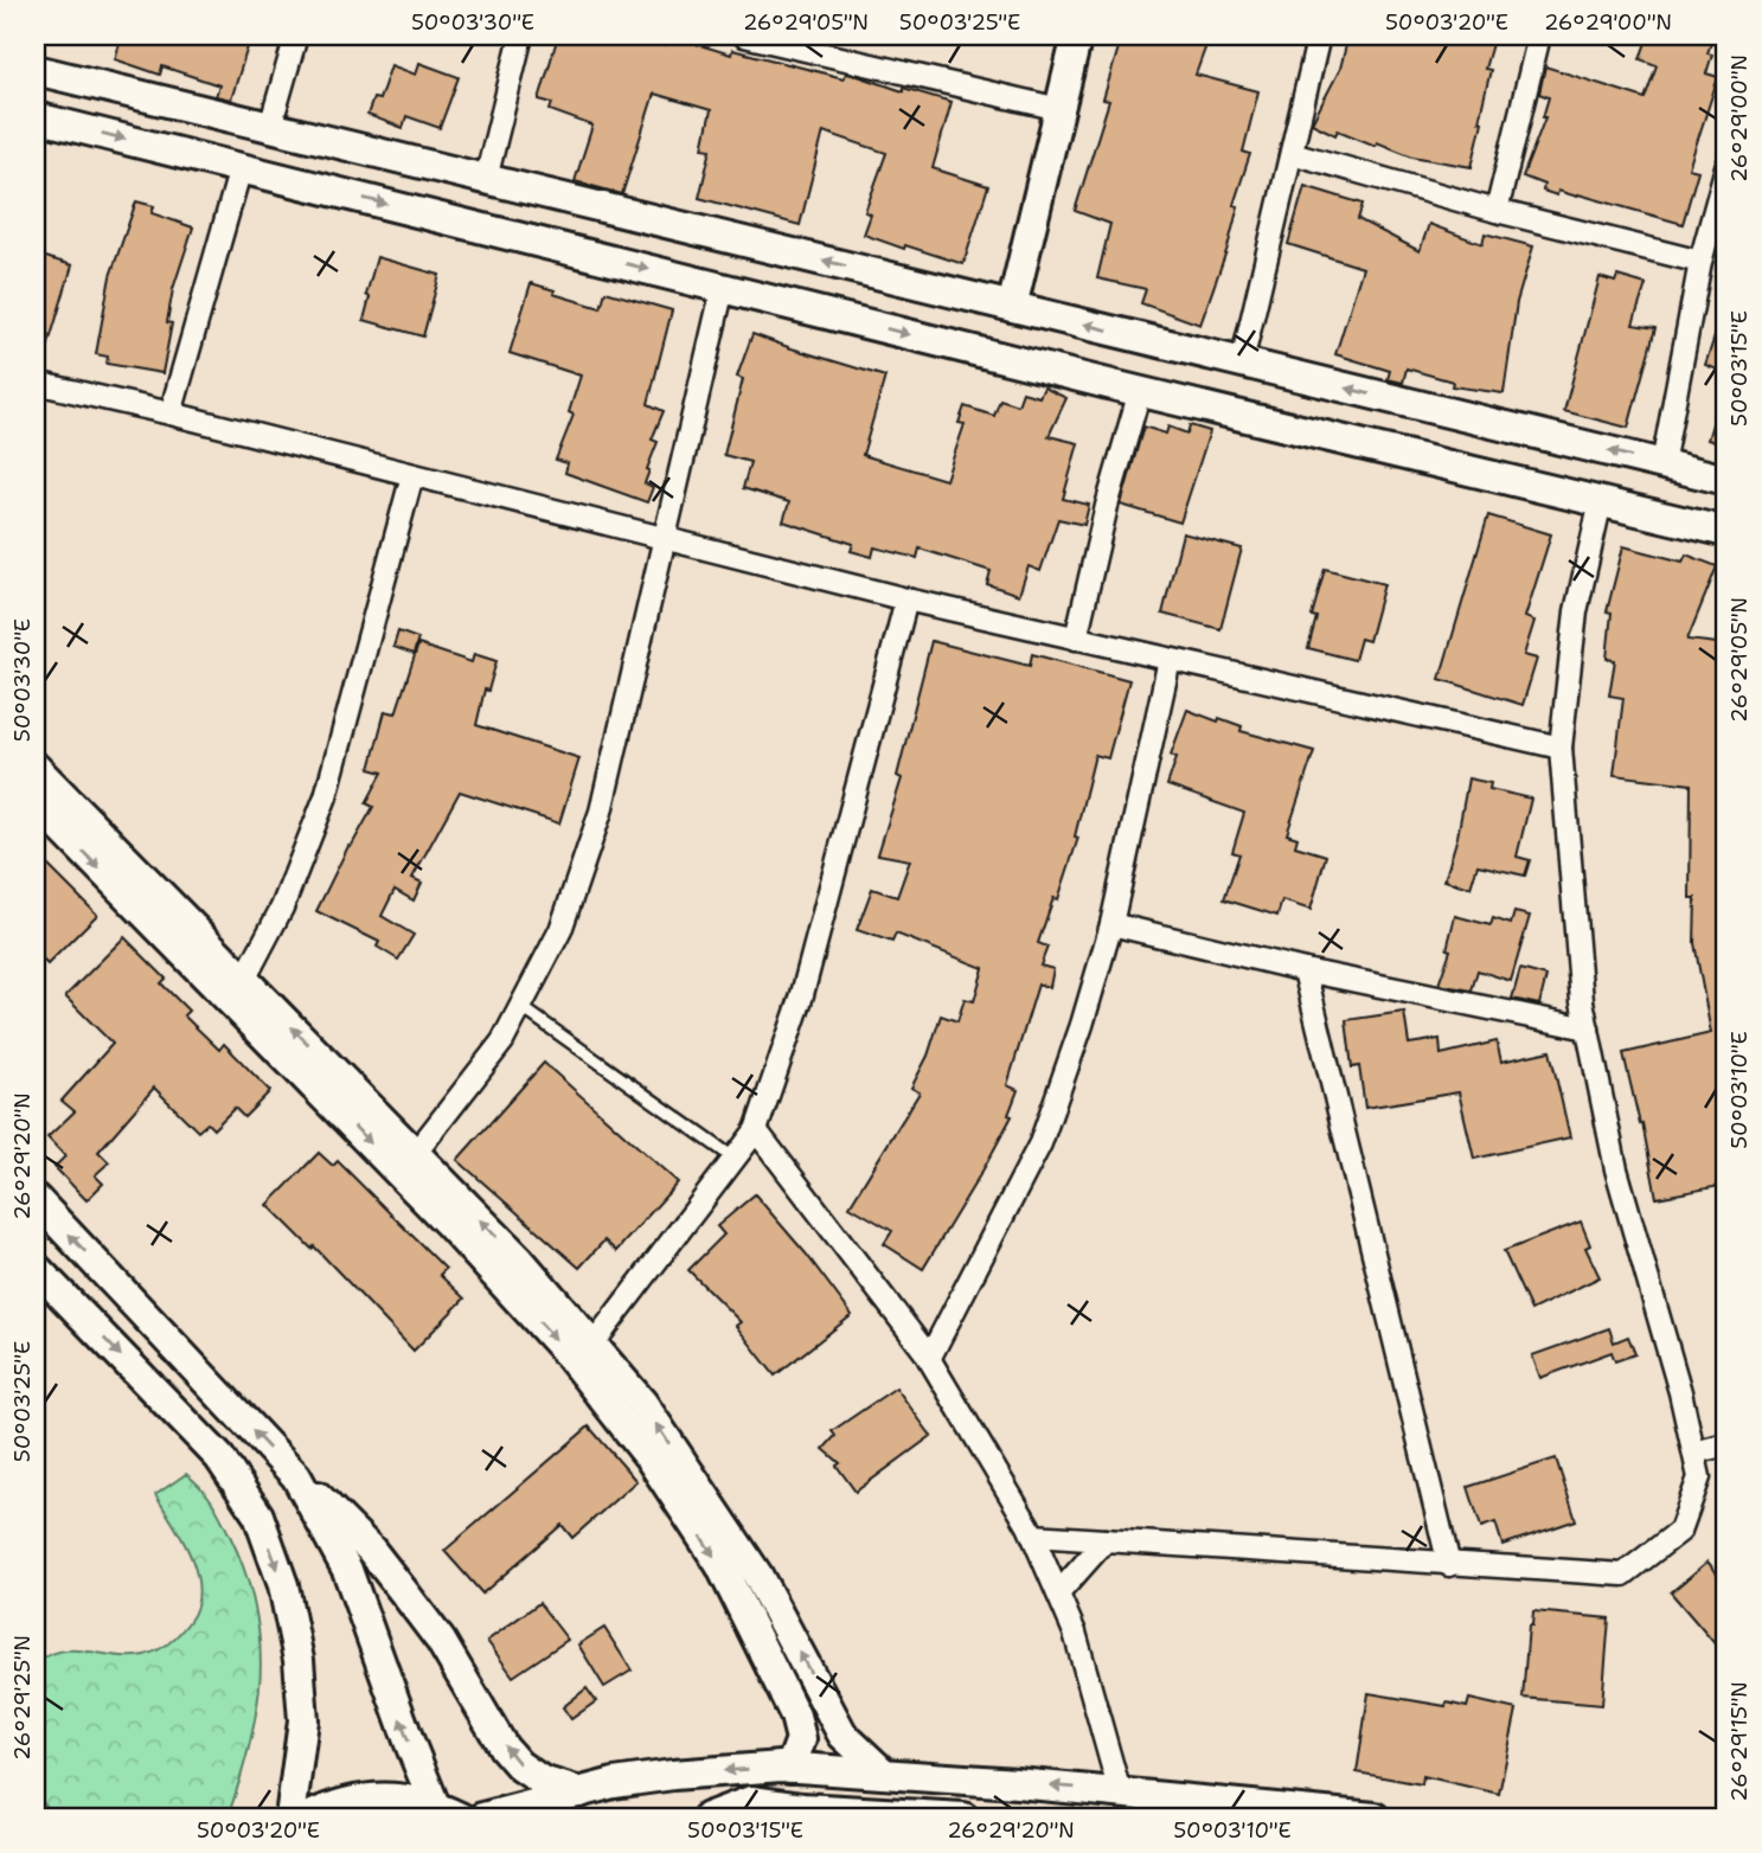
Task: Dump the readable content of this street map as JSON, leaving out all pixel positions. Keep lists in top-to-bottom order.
{
  "coordinates": [
    "50°03'30\"E",
    "26°29'05\"N",
    "50°03'25\"E",
    "50°03'20\"E",
    "26°29'00\"N",
    "50°03'15\"E",
    "50°03'10\"E",
    "26°29'20\"N",
    "26°29'25\"N",
    "26°29'15\"N"
  ]
}
